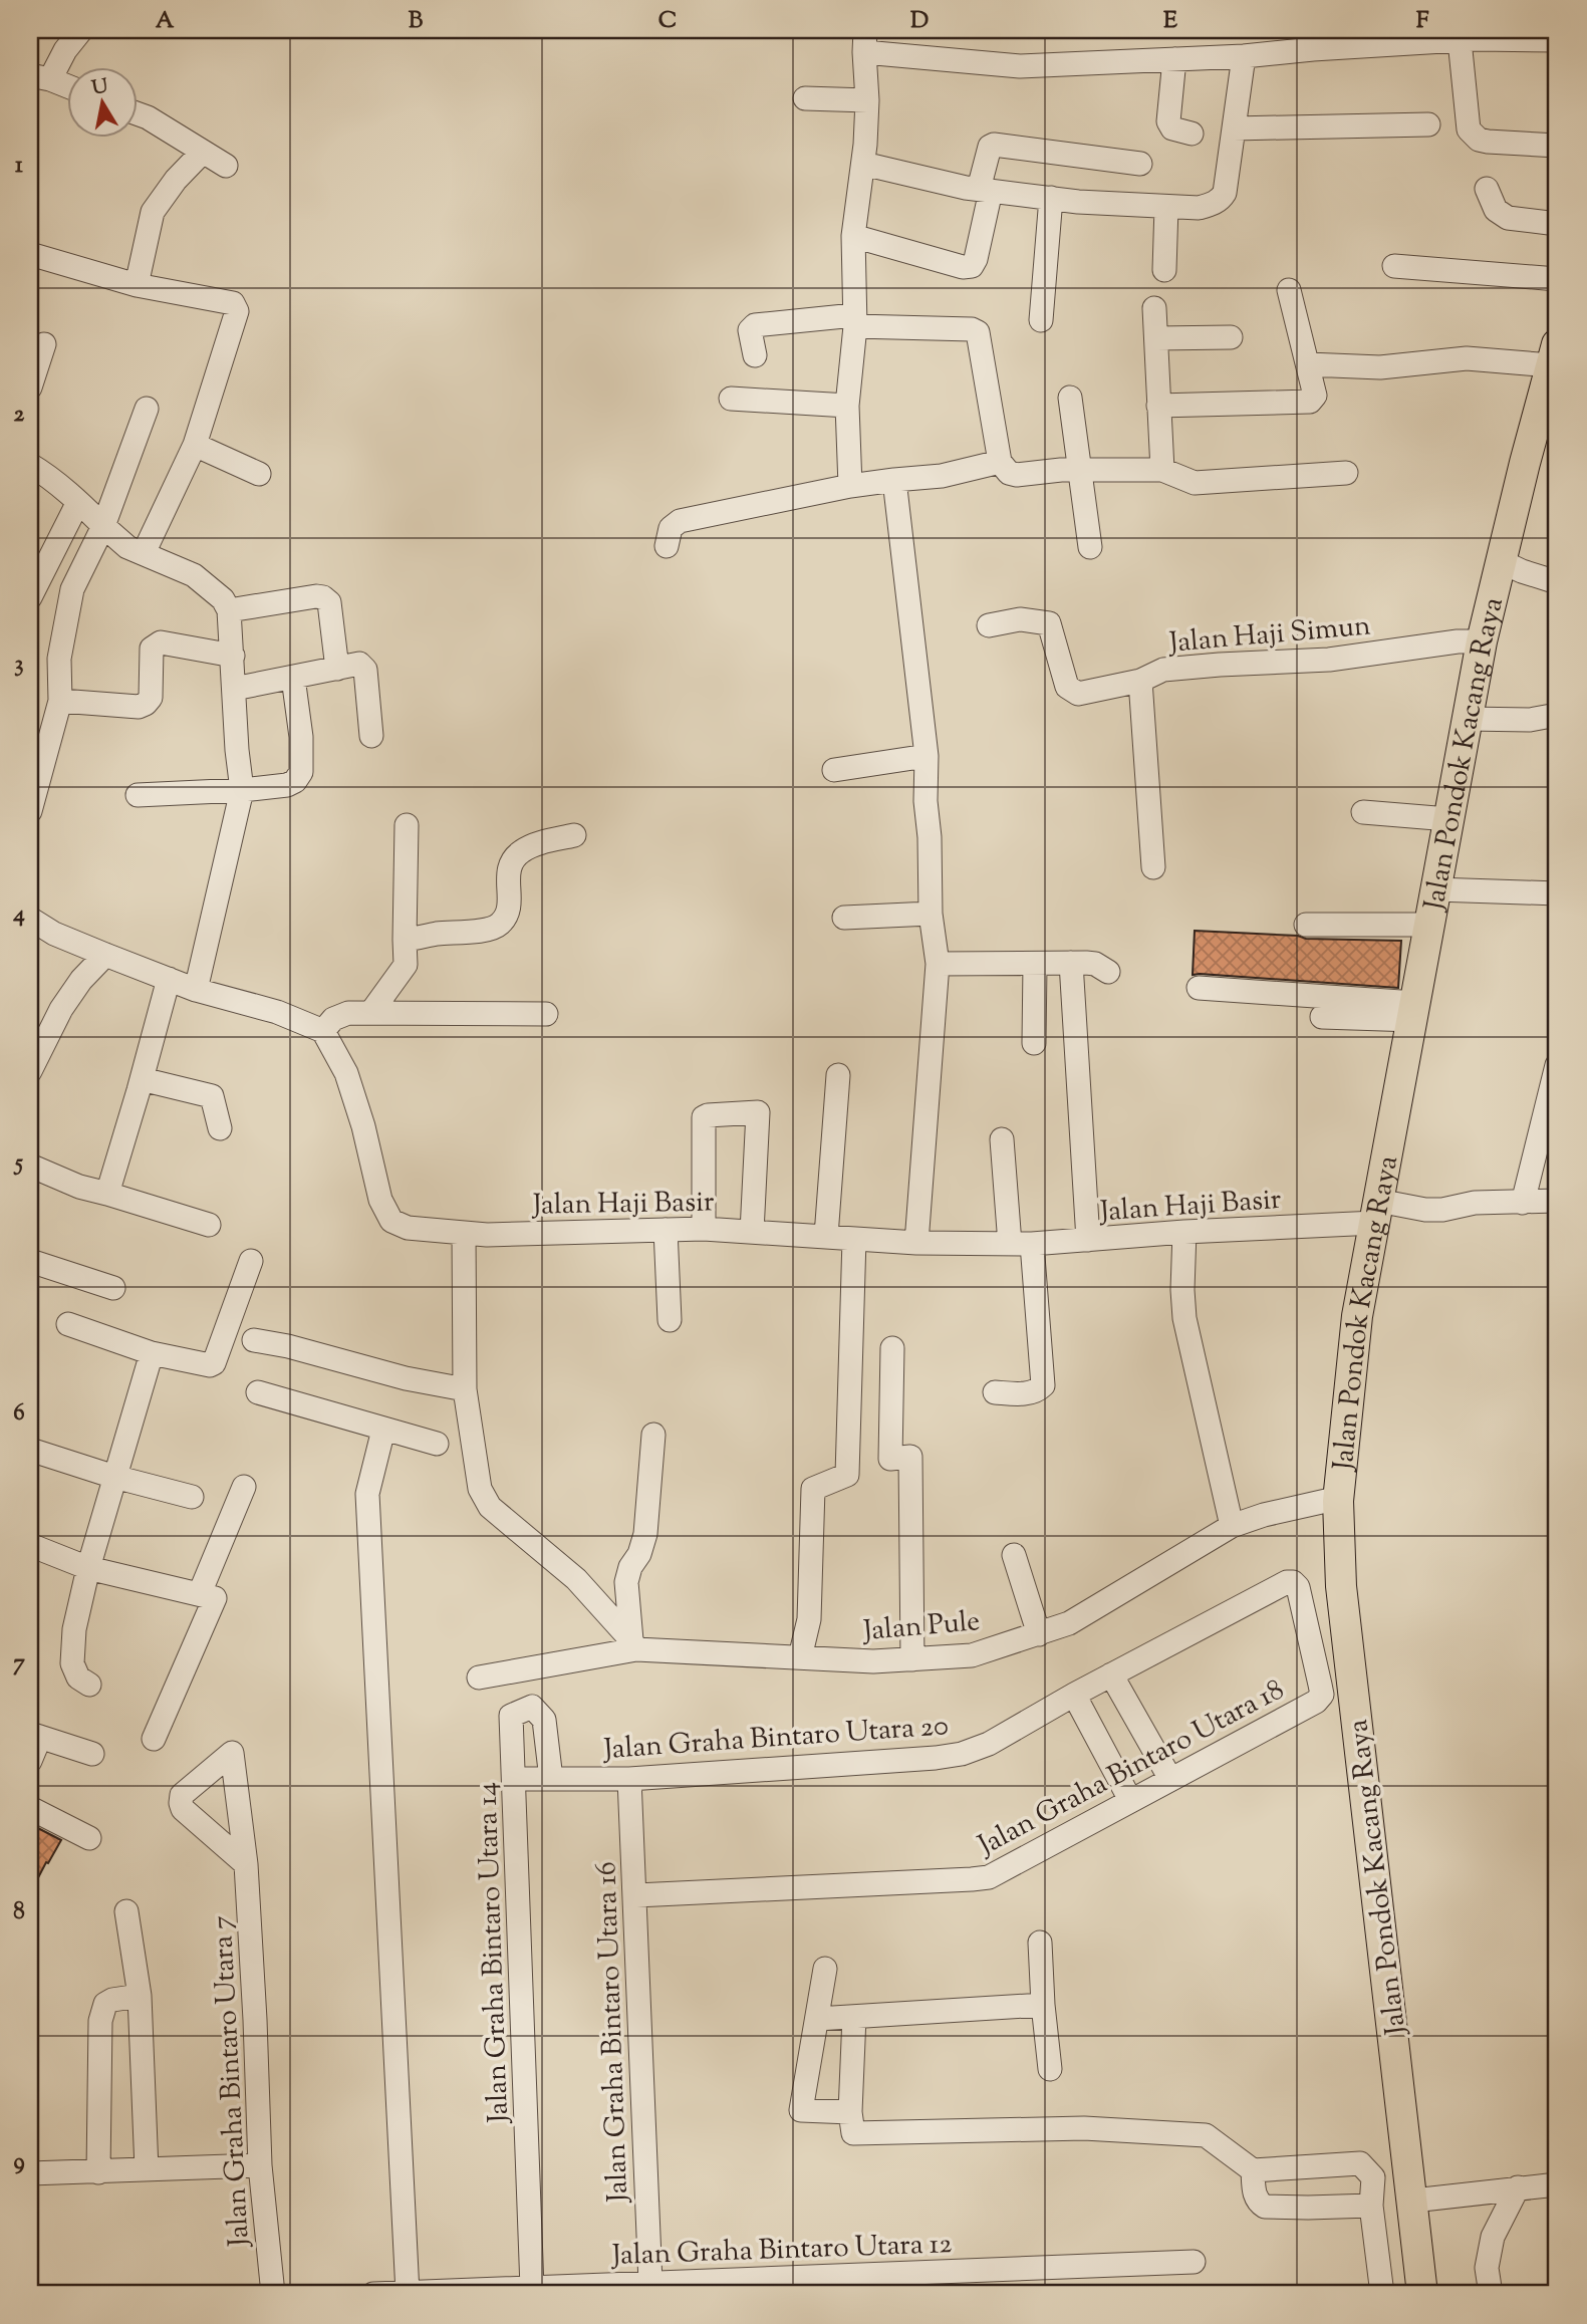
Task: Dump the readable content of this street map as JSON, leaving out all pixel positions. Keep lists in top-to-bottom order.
{
  "streets": {
    "main road": ["Jalan Pondok Kacang Raya"],
    "street": [
      "Jalan Haji Simun",
      "Jalan Haji Basir",
      "Jalan Pule",
      "Jalan Graha Bintaro Utara 20",
      "Jalan Graha Bintaro Utara 18",
      "Jalan Graha Bintaro Utara 14",
      "Jalan Graha Bintaro Utara 16",
      "Jalan Graha Bintaro Utara 7",
      "Jalan Graha Bintaro Utara 12"
    ]
  },
  "crossings": [
    ["Jalan Haji Simun", "Jalan Pondok Kacang Raya"],
    ["Jalan Pondok Kacang Raya", "Jalan Haji Basir"],
    ["Jalan Pondok Kacang Raya", "Jalan Pule"],
    ["Jalan Graha Bintaro Utara 20", "Jalan Graha Bintaro Utara 18"],
    ["Jalan Graha Bintaro Utara 20", "Jalan Graha Bintaro Utara 14"],
    ["Jalan Graha Bintaro Utara 20", "Jalan Graha Bintaro Utara 16"],
    ["Jalan Graha Bintaro Utara 18", "Jalan Graha Bintaro Utara 16"],
    ["Jalan Graha Bintaro Utara 14", "Jalan Graha Bintaro Utara 12"],
    ["Jalan Graha Bintaro Utara 16", "Jalan Graha Bintaro Utara 12"]
  ],
  "north": "top",
  "grid": {
    "columns": [
      "A",
      "B",
      "C",
      "D",
      "E",
      "F"
    ],
    "rows": [
      "1",
      "2",
      "3",
      "4",
      "5",
      "6",
      "7",
      "8",
      "9"
    ]
  }
}
